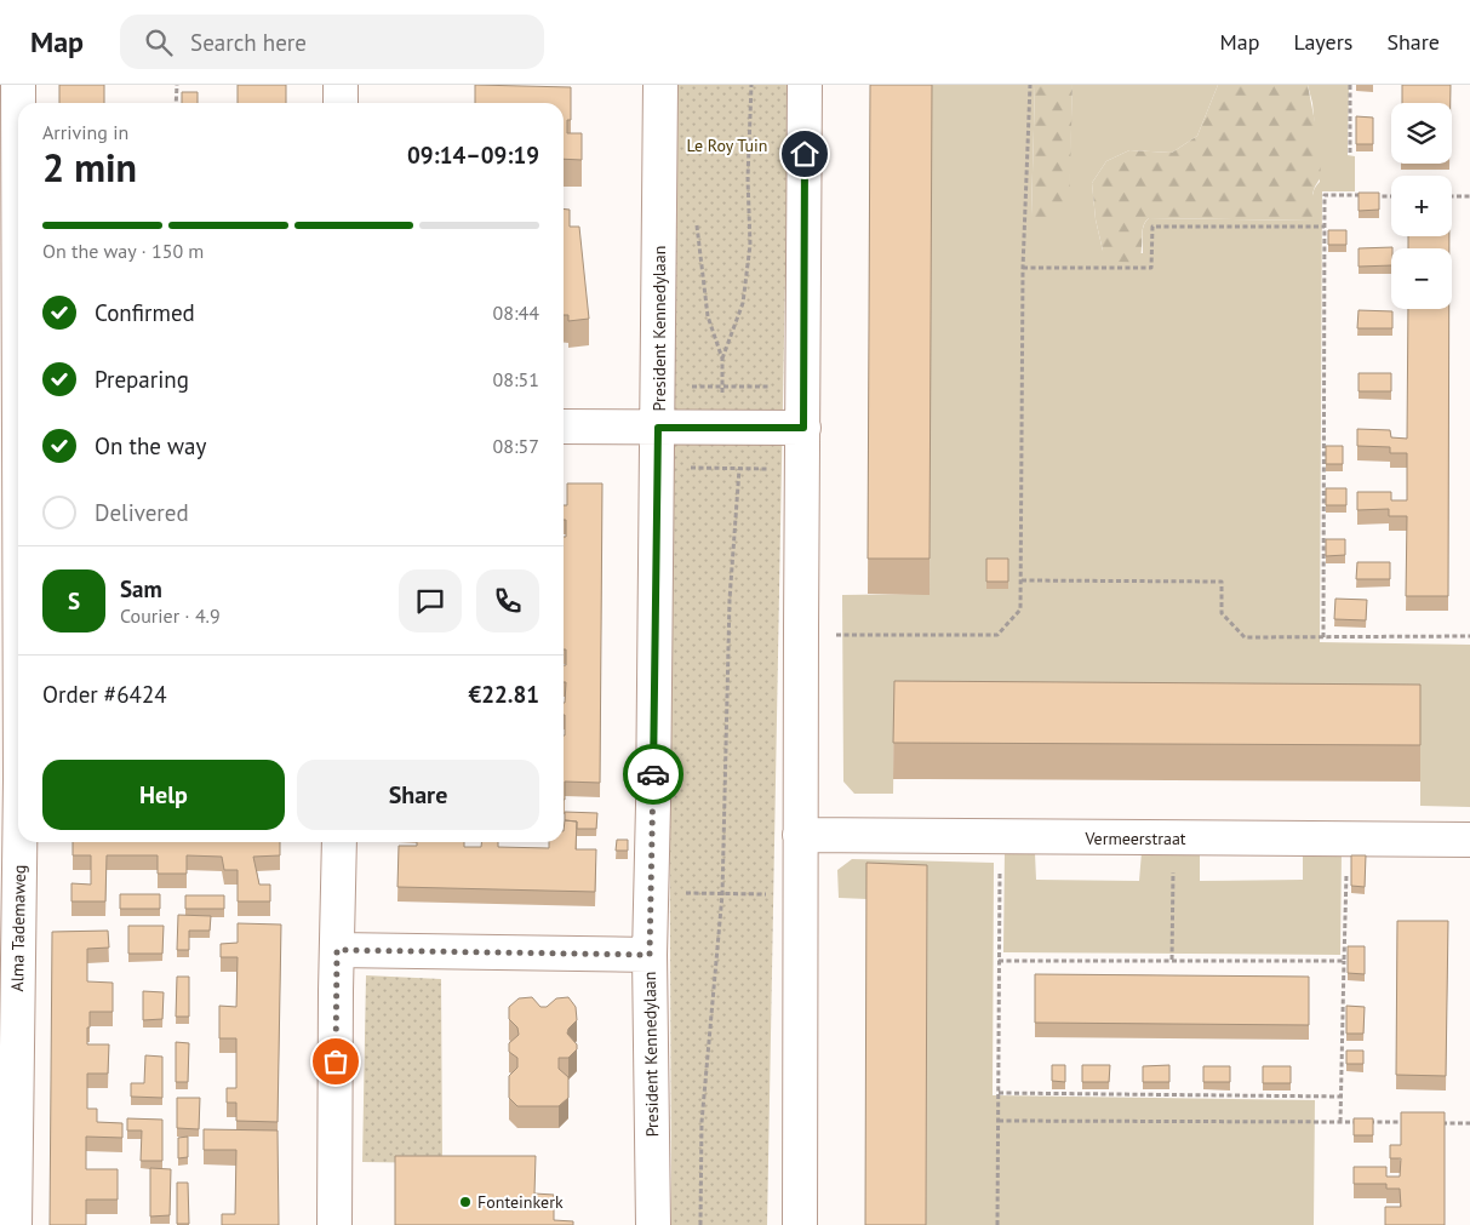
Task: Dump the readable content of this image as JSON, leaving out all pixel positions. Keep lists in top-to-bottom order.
{
  "streets": {
    "street": ["President Kennedylaan", "Vermeerstraat", "Alma Tademaweg"]
  },
  "parks": ["Le Roy Tuin"],
  "places": ["Fonteinkerk"],
  "page": {
    "header": "Map",
    "search": "Search here",
    "nav": ["Map", "Layers", "Share"],
    "map_buttons": ["+", "−"],
    "heading": ["2 min", "Arriving in", "09:14–09:19"],
    "panel": [
      "Sam",
      "Courier · 4.9",
      "Order #6424",
      "€22.81"
    ],
    "bar": "On the way · 150 m",
    "list": [
      ["Confirmed", "08:44"],
      ["Preparing", "08:51"],
      ["On the way", "08:57"],
      "Delivered"
    ],
    "round": "S",
    "buttons": ["Help", "Share"]
  }
}
